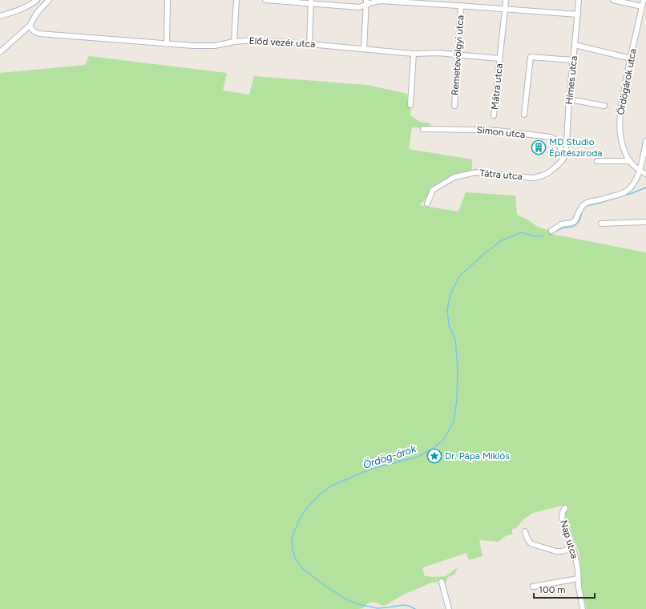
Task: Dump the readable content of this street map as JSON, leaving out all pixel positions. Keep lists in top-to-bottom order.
{
  "streets": {
    "street": [
      "Előd vezér utca",
      "Remetevölgyi utca",
      "Hímes utca",
      "Ördögárok utca",
      "Mátra utca",
      "Simon utca",
      "Tátra utca",
      "Nap utca"
    ]
  },
  "crossings": [
    ["Előd vezér utca", "Remetevölgyi utca"],
    ["Előd vezér utca", "Mátra utca"],
    ["Hímes utca", "Simon utca"],
    ["Hímes utca", "Tátra utca"],
    ["Simon utca", "Tátra utca"]
  ],
  "water": ["Ördög-árok"],
  "places": {
    "building": ["MD Studio Építésziroda"],
    "place": ["Dr. Pápa Miklós"]
  },
  "scale_bar": "100 m"
}
